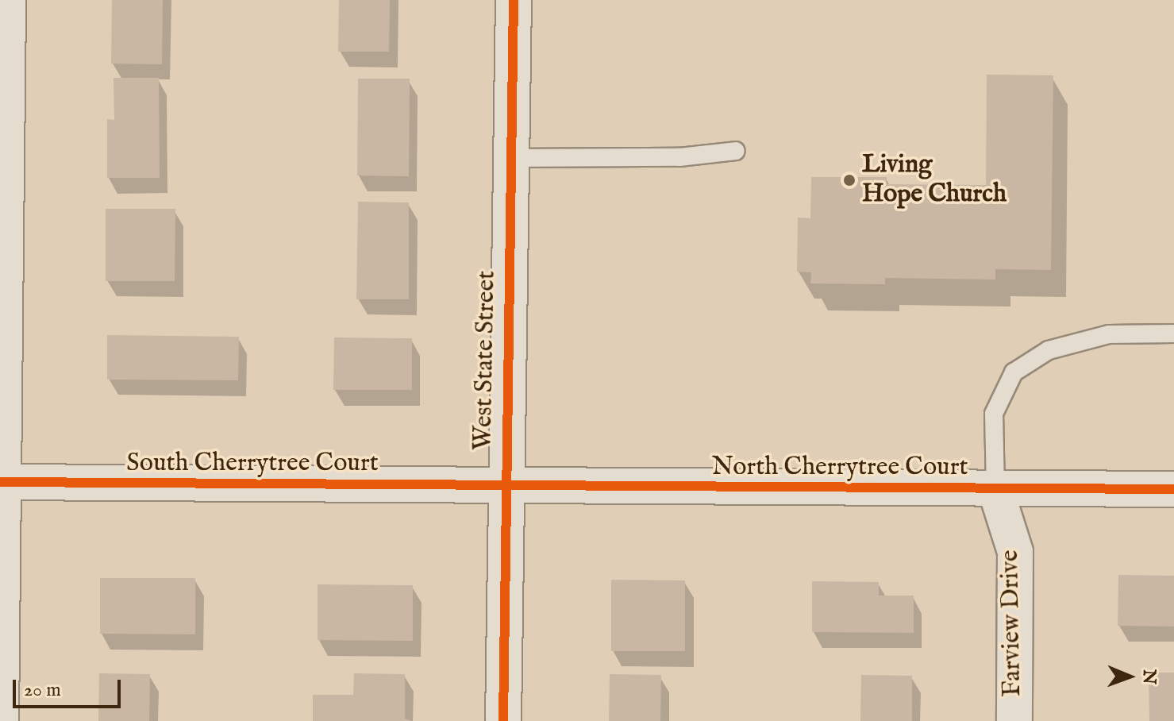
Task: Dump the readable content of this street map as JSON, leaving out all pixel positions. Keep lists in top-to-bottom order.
{
  "streets": {
    "street": [
      "West State Street",
      "South Cherrytree Court",
      "North Cherrytree Court",
      "Farview Drive"
    ]
  },
  "crossings": [
    ["West State Street", "South Cherrytree Court"],
    ["West State Street", "North Cherrytree Court"],
    ["South Cherrytree Court", "North Cherrytree Court"],
    ["North Cherrytree Court", "Farview Drive"]
  ],
  "places": ["Living Hope Church"],
  "scale_bar": "20 m",
  "north": "right"
}
